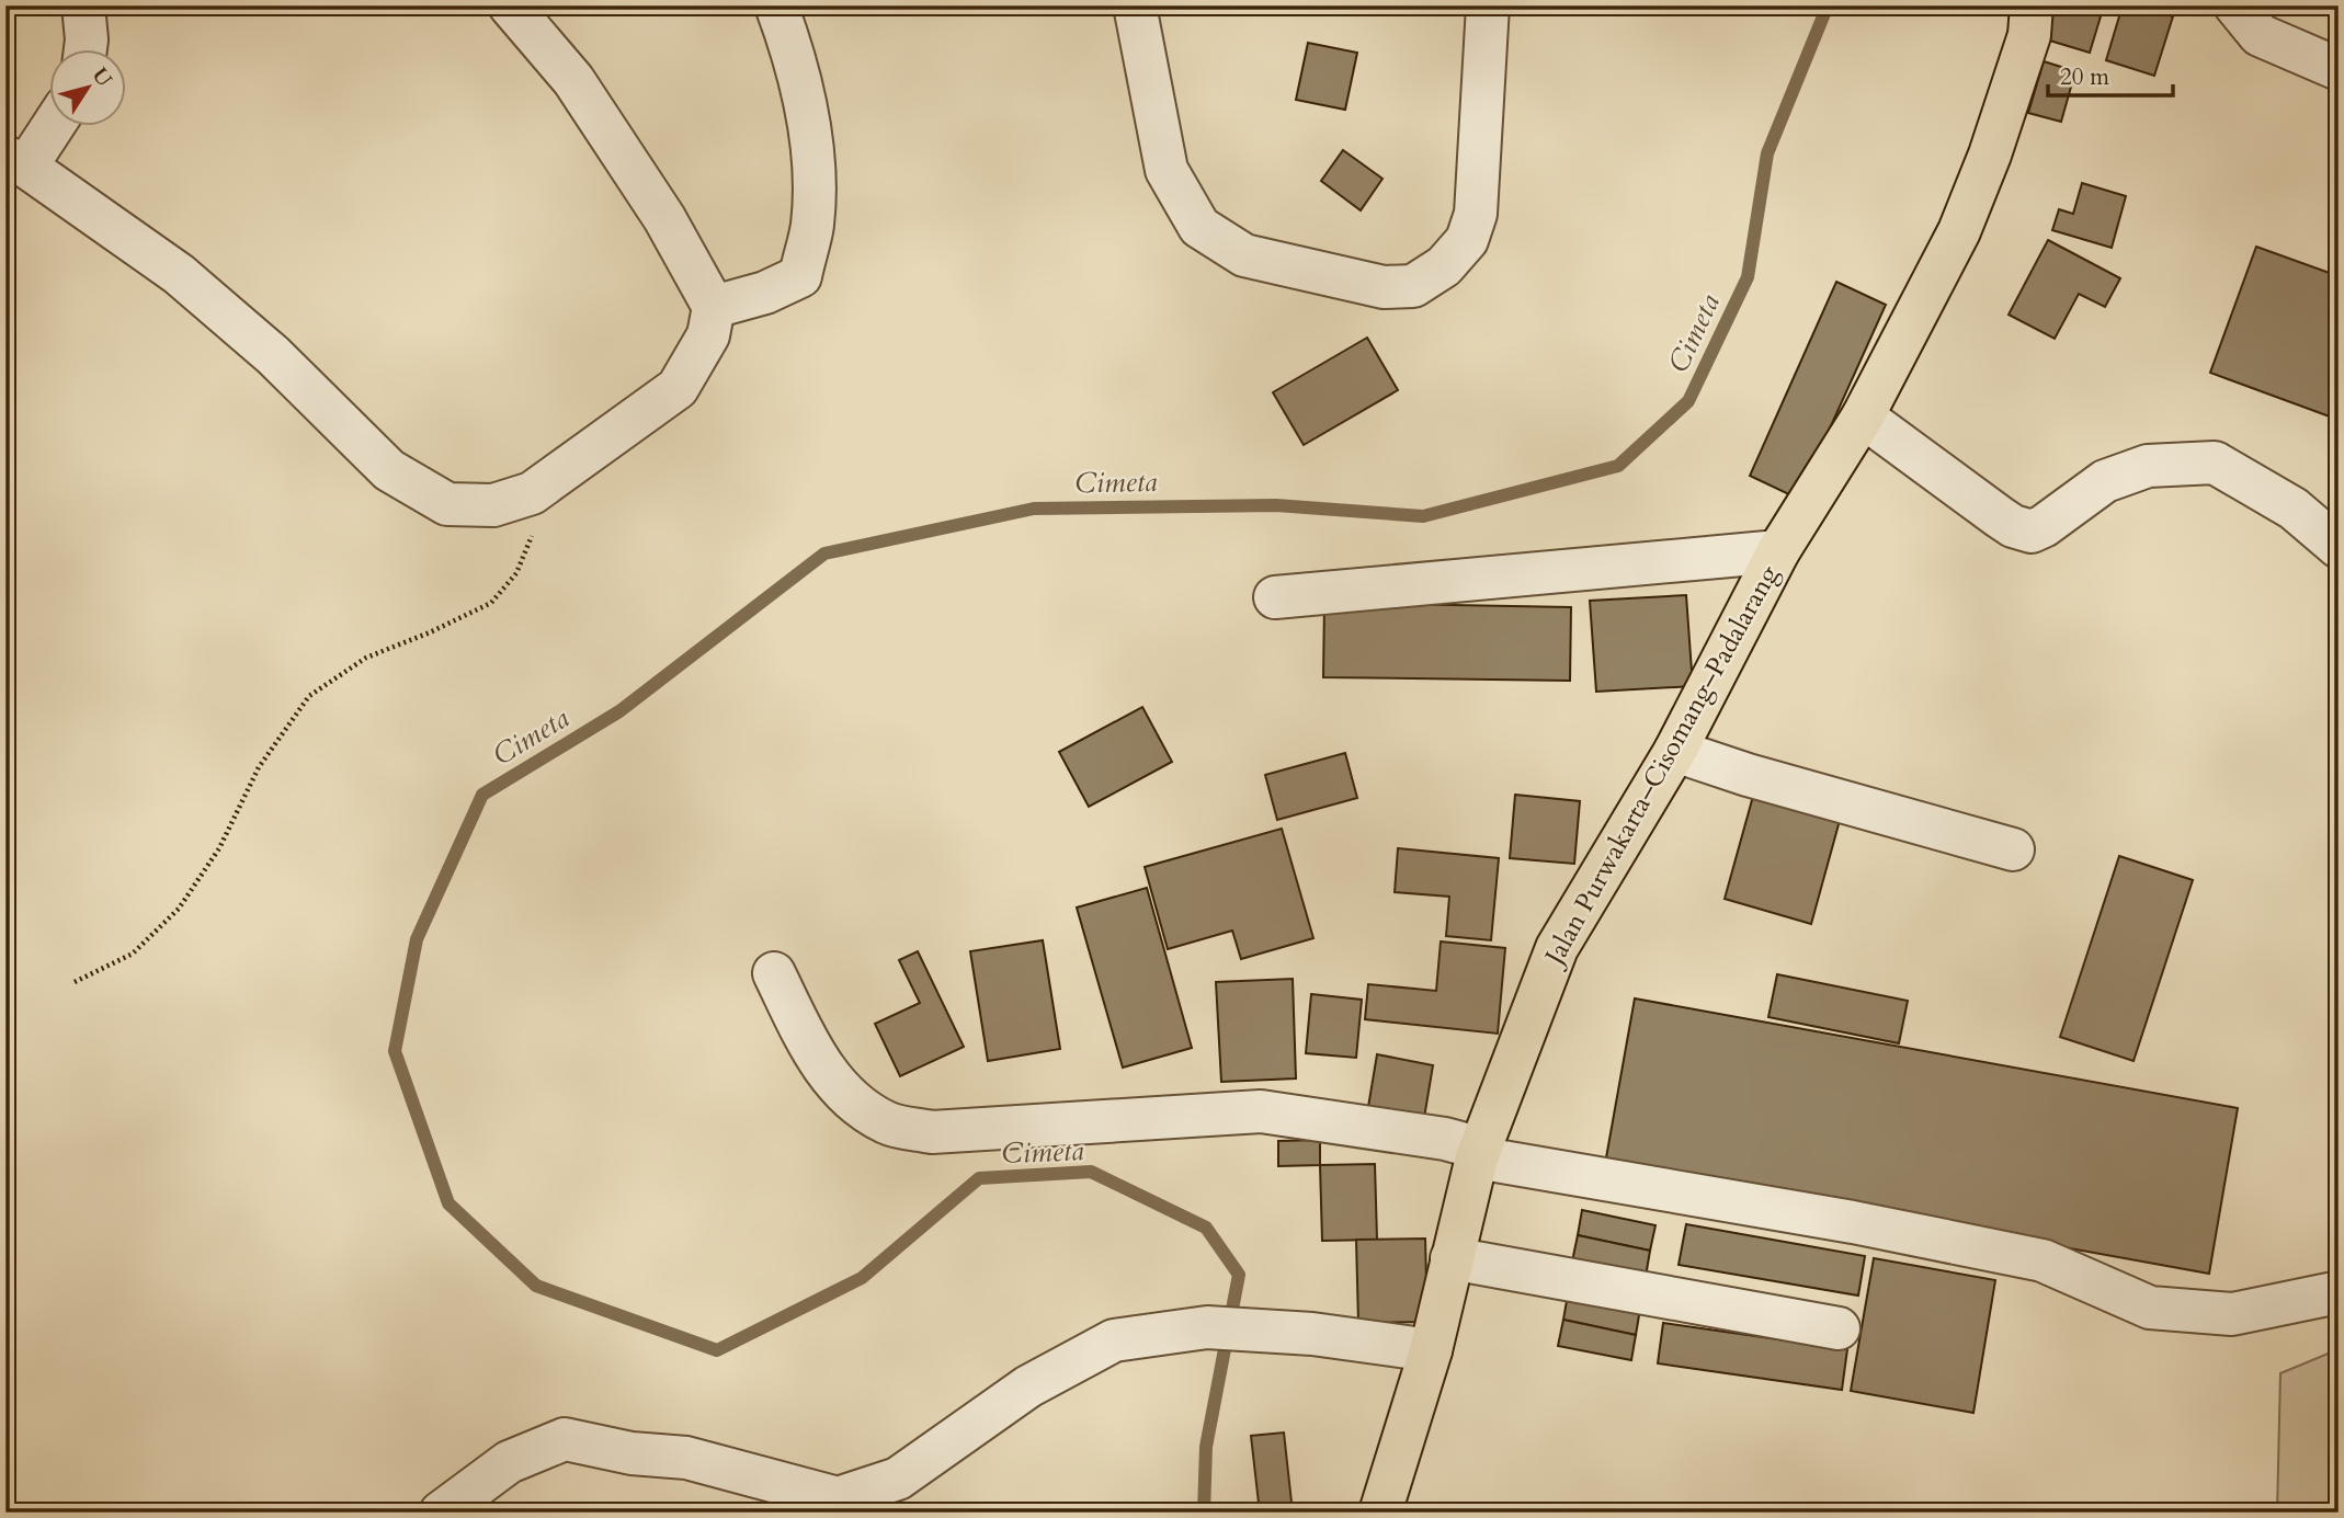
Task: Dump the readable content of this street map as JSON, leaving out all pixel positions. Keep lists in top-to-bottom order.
{
  "streets": {
    "highway": ["Jalan Purwakarta–Cisomang–Padalarang"]
  },
  "water": ["Cimeta"],
  "scale_bar": "20 m",
  "north": "top right"
}
